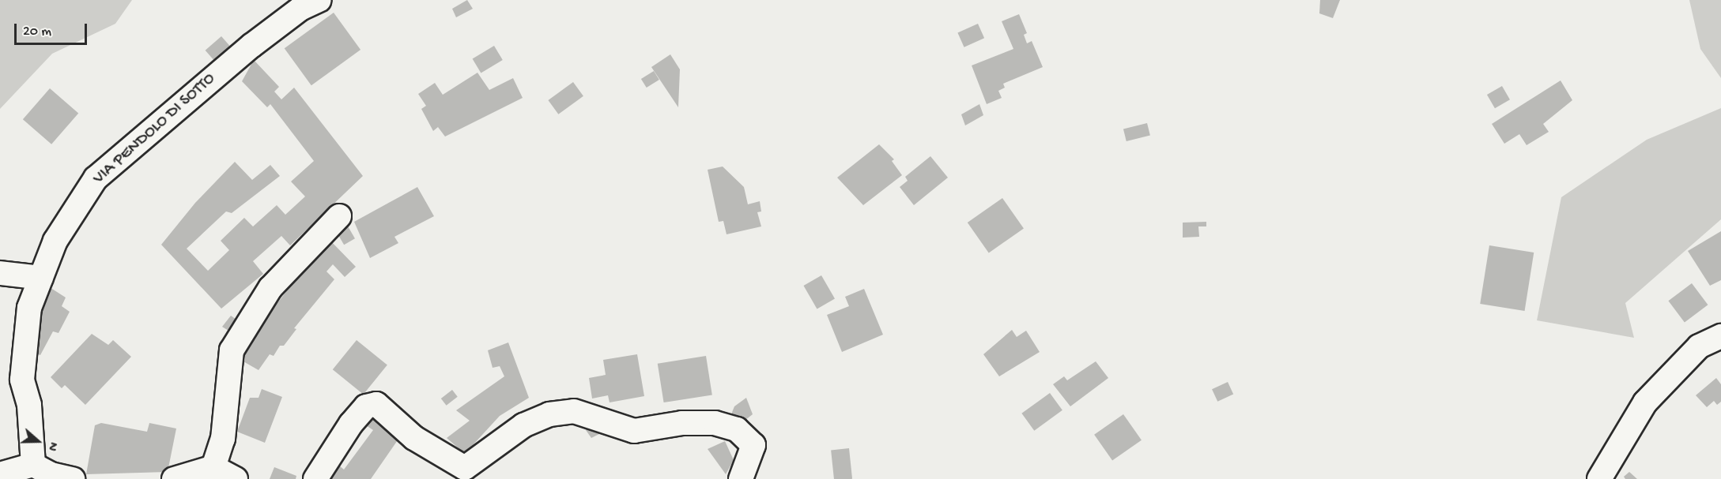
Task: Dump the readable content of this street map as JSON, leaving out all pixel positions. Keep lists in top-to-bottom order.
{
  "streets": {
    "street": ["VIA PENDOLO DI SOTTO"]
  },
  "scale_bar": "20 m",
  "north": "right"
}
